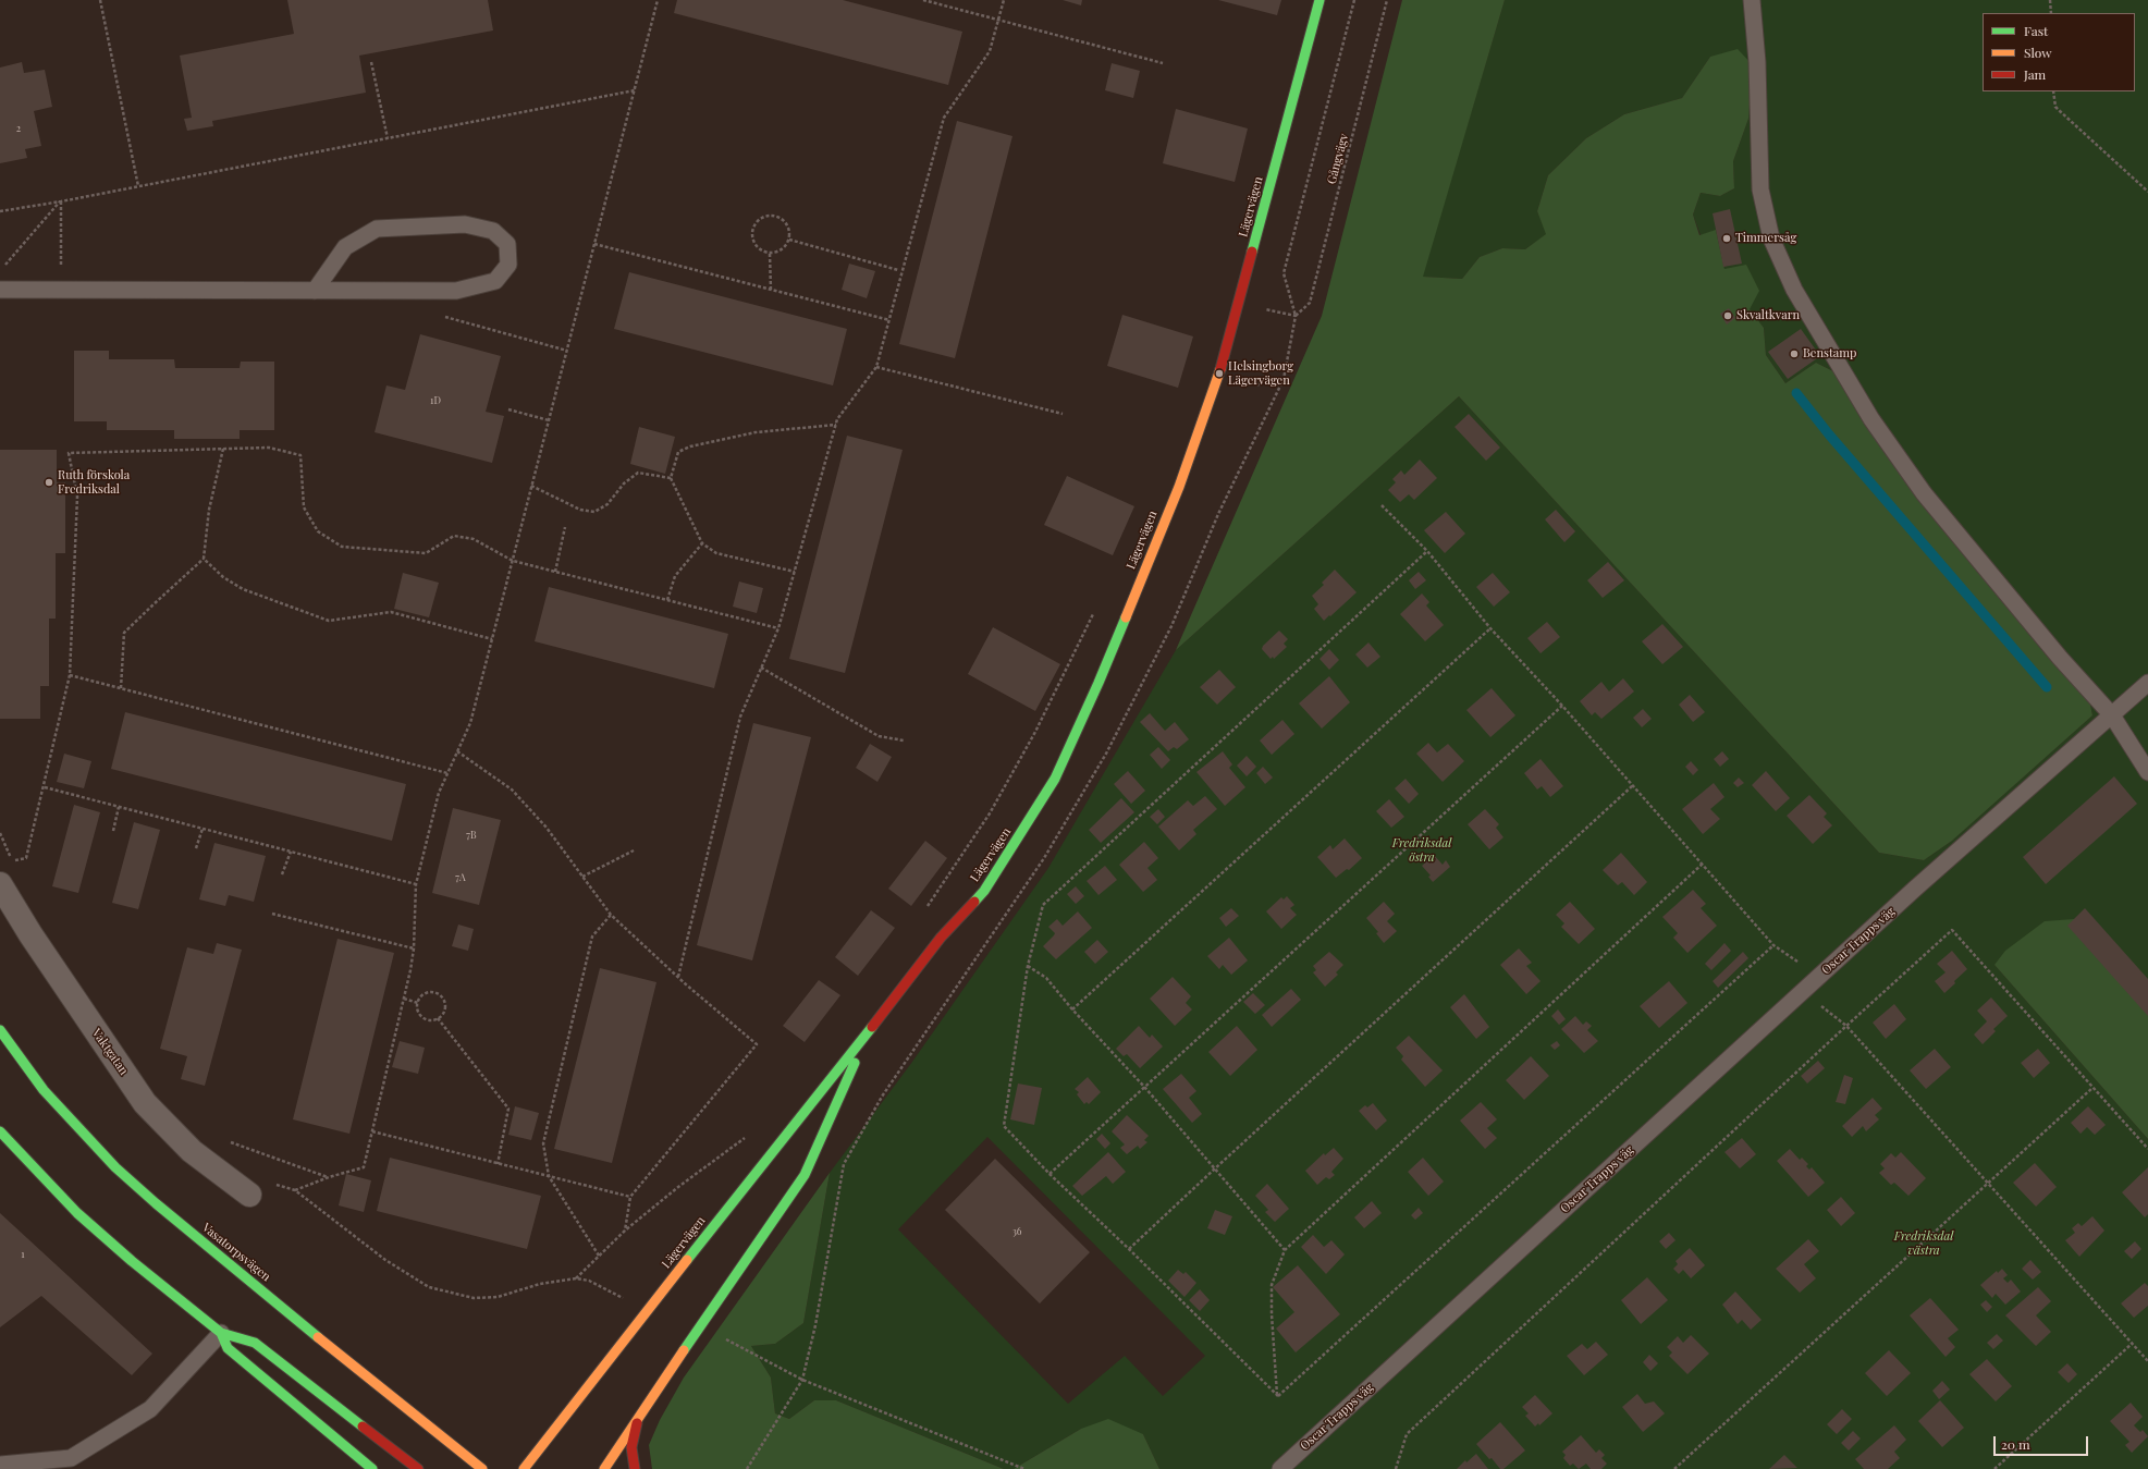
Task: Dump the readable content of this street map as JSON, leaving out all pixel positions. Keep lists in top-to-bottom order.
{
  "streets": {
    "street": ["Lägervägen", "Vaktgatan", "Vasatorpsvägen"],
    "lane": ["Oscar Trapps väg"],
    "path": ["Gångvägv"]
  },
  "parks": ["Fredriksdal östra", "Fredriksdal västra"],
  "places": [
    "Timmersåg",
    "Skvaltkvarn",
    "Benstamp",
    "Helsingborg Lägervägen",
    "Ruth förskola Fredriksdal"
  ],
  "house_numbers": [
    "2",
    "1D",
    "7B",
    "7A",
    "36",
    "1"
  ],
  "legend": ["Fast", "Slow", "Jam"],
  "scale_bar": "20 m"
}
